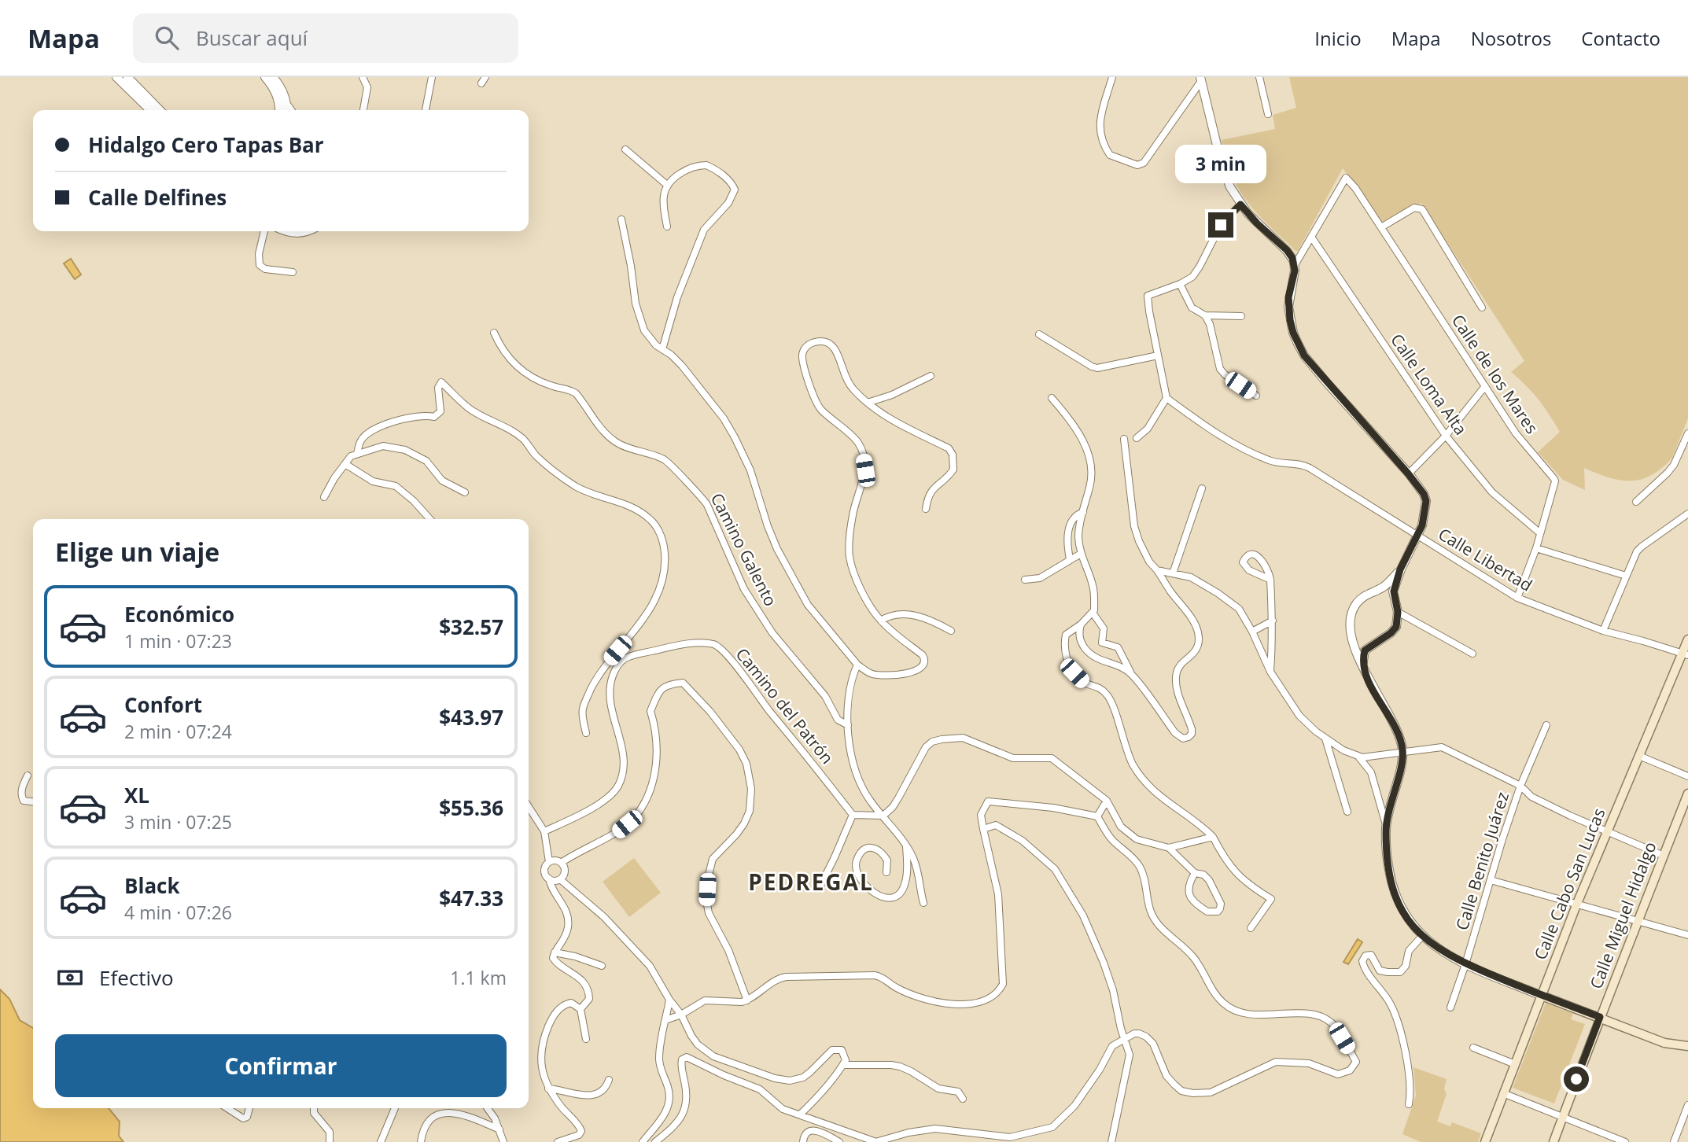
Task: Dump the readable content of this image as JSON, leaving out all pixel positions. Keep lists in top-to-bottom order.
{
  "streets": {
    "main road": ["Calle Cabo San Lucas", "Calle Miguel Hidalgo"],
    "street": [
      "Calle de los Mares",
      "Calle Loma Alta",
      "Camino Galento",
      "Calle Libertad",
      "Camino del Patrón",
      "Calle Benito Juárez"
    ]
  },
  "crossings": [
    ["Calle de los Mares", "Calle Loma Alta"],
    ["Calle de los Mares", "Calle Libertad"],
    ["Calle Libertad", "Calle Cabo San Lucas"]
  ],
  "districts": ["PEDREGAL"],
  "page": {
    "header": "Mapa",
    "search": "Buscar aquí",
    "nav": [
      "Inicio",
      "Mapa",
      "Nosotros",
      "Contacto"
    ],
    "banner": ["Hidalgo Cero Tapas Bar", "Calle Delfines"],
    "bubble": "3 min",
    "heading": "Elige un viaje",
    "list": [
      {
        "name": "Económico",
        "note": "1 min · 07:23",
        "value": "$32.57"
      },
      {
        "name": "Confort",
        "note": "2 min · 07:24",
        "value": "$43.97"
      },
      {
        "name": "XL",
        "note": "3 min · 07:25",
        "value": "$55.36"
      },
      {
        "name": "Black",
        "note": "4 min · 07:26",
        "value": "$47.33"
      }
    ],
    "pay": ["Efectivo", "1.1 km"],
    "buttons": "Confirmar"
  }
}
